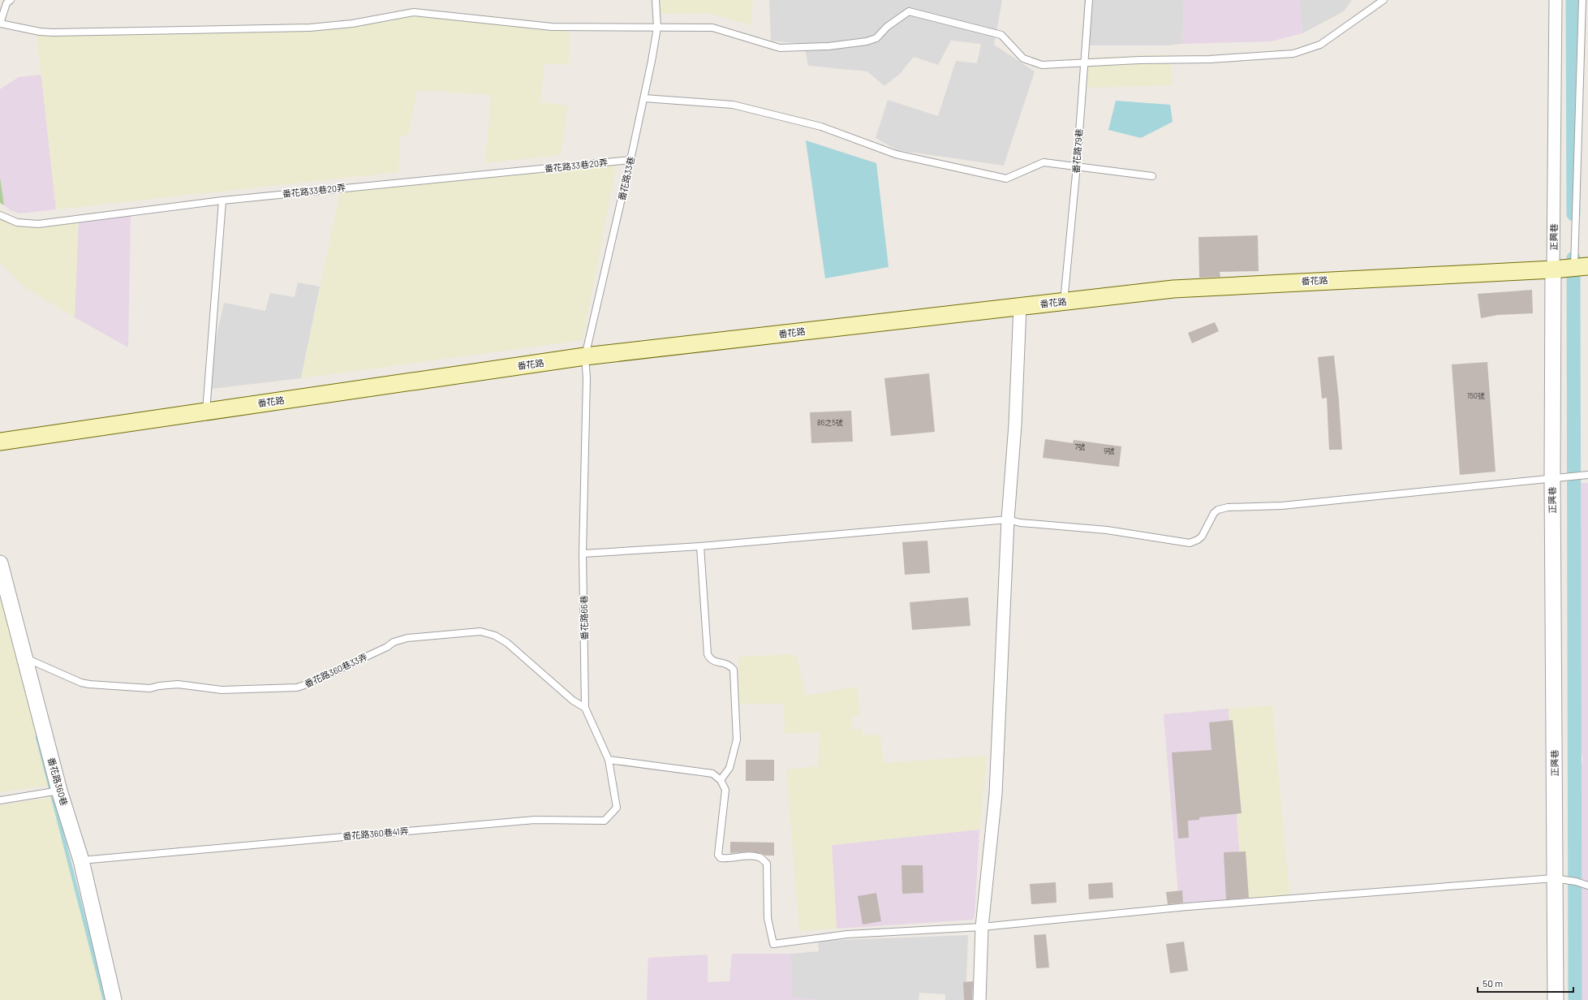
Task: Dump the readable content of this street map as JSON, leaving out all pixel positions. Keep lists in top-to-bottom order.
{
  "streets": {
    "main road": ["番花路"],
    "street": ["正興巷", "番花路360巷"],
    "lane": [
      "番花路79巷",
      "番花路33巷20弄",
      "番花路33巷",
      "番花路66巷",
      "番花路360巷33弄",
      "番花路360巷41弄"
    ]
  },
  "crossings": [
    ["番花路79巷", "番花路"],
    ["番花路33巷20弄", "番花路33巷"],
    ["番花路33巷", "番花路"],
    ["番花路33巷", "番花路66巷"],
    ["正興巷", "番花路"],
    ["番花路", "番花路66巷"],
    ["番花路66巷", "番花路360巷33弄"],
    ["番花路66巷", "番花路360巷41弄"],
    ["番花路360巷33弄", "番花路360巷"],
    ["番花路360巷", "番花路360巷41弄"]
  ],
  "house_numbers": [
    "150號",
    "86之5號",
    "7號",
    "9號"
  ],
  "scale_bar": "50 m"
}
